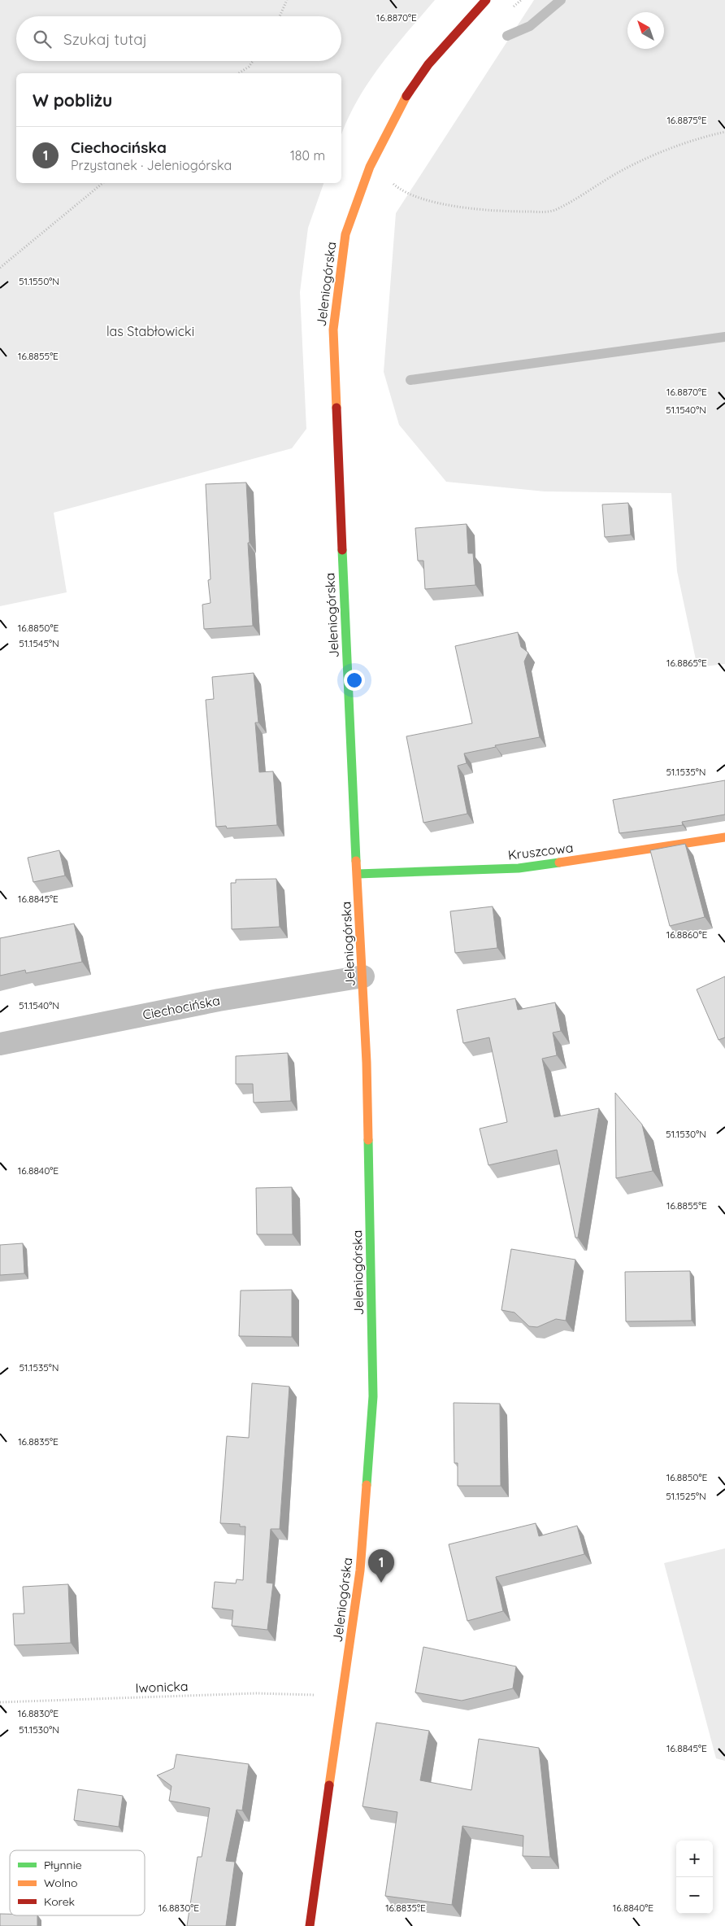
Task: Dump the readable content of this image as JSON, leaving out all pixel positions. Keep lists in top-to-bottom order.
{
  "streets": {
    "street": ["Jeleniogórska", "Kruszcowa", "Ciechocińska"],
    "path": ["Iwonicka"]
  },
  "crossings": [
    ["Jeleniogórska", "Kruszcowa"],
    ["Jeleniogórska", "Ciechocińska"]
  ],
  "parks": ["las Stabłowicki"],
  "legend": ["Płynnie", "Wolno", "Korek"],
  "north": "top left",
  "page": {
    "search": "Szukaj tutaj",
    "heading": "W pobliżu",
    "list": [
      {
        "mark": "1",
        "name": "Ciechocińska",
        "note": "Przystanek · Jeleniogórska",
        "value": "180 m"
      }
    ],
    "pins": "1",
    "map_buttons": ["+", "−"]
  },
  "coordinates": [
    "16.8870°E",
    "16.8875°E",
    "51.1550°N",
    "16.8855°E",
    "51.1540°N",
    "16.8850°E",
    "51.1545°N",
    "16.8865°E",
    "51.1535°N",
    "16.8845°E",
    "16.8860°E",
    "51.1530°N",
    "16.8840°E",
    "16.8835°E",
    "51.1525°N",
    "16.8830°E"
  ]
}
